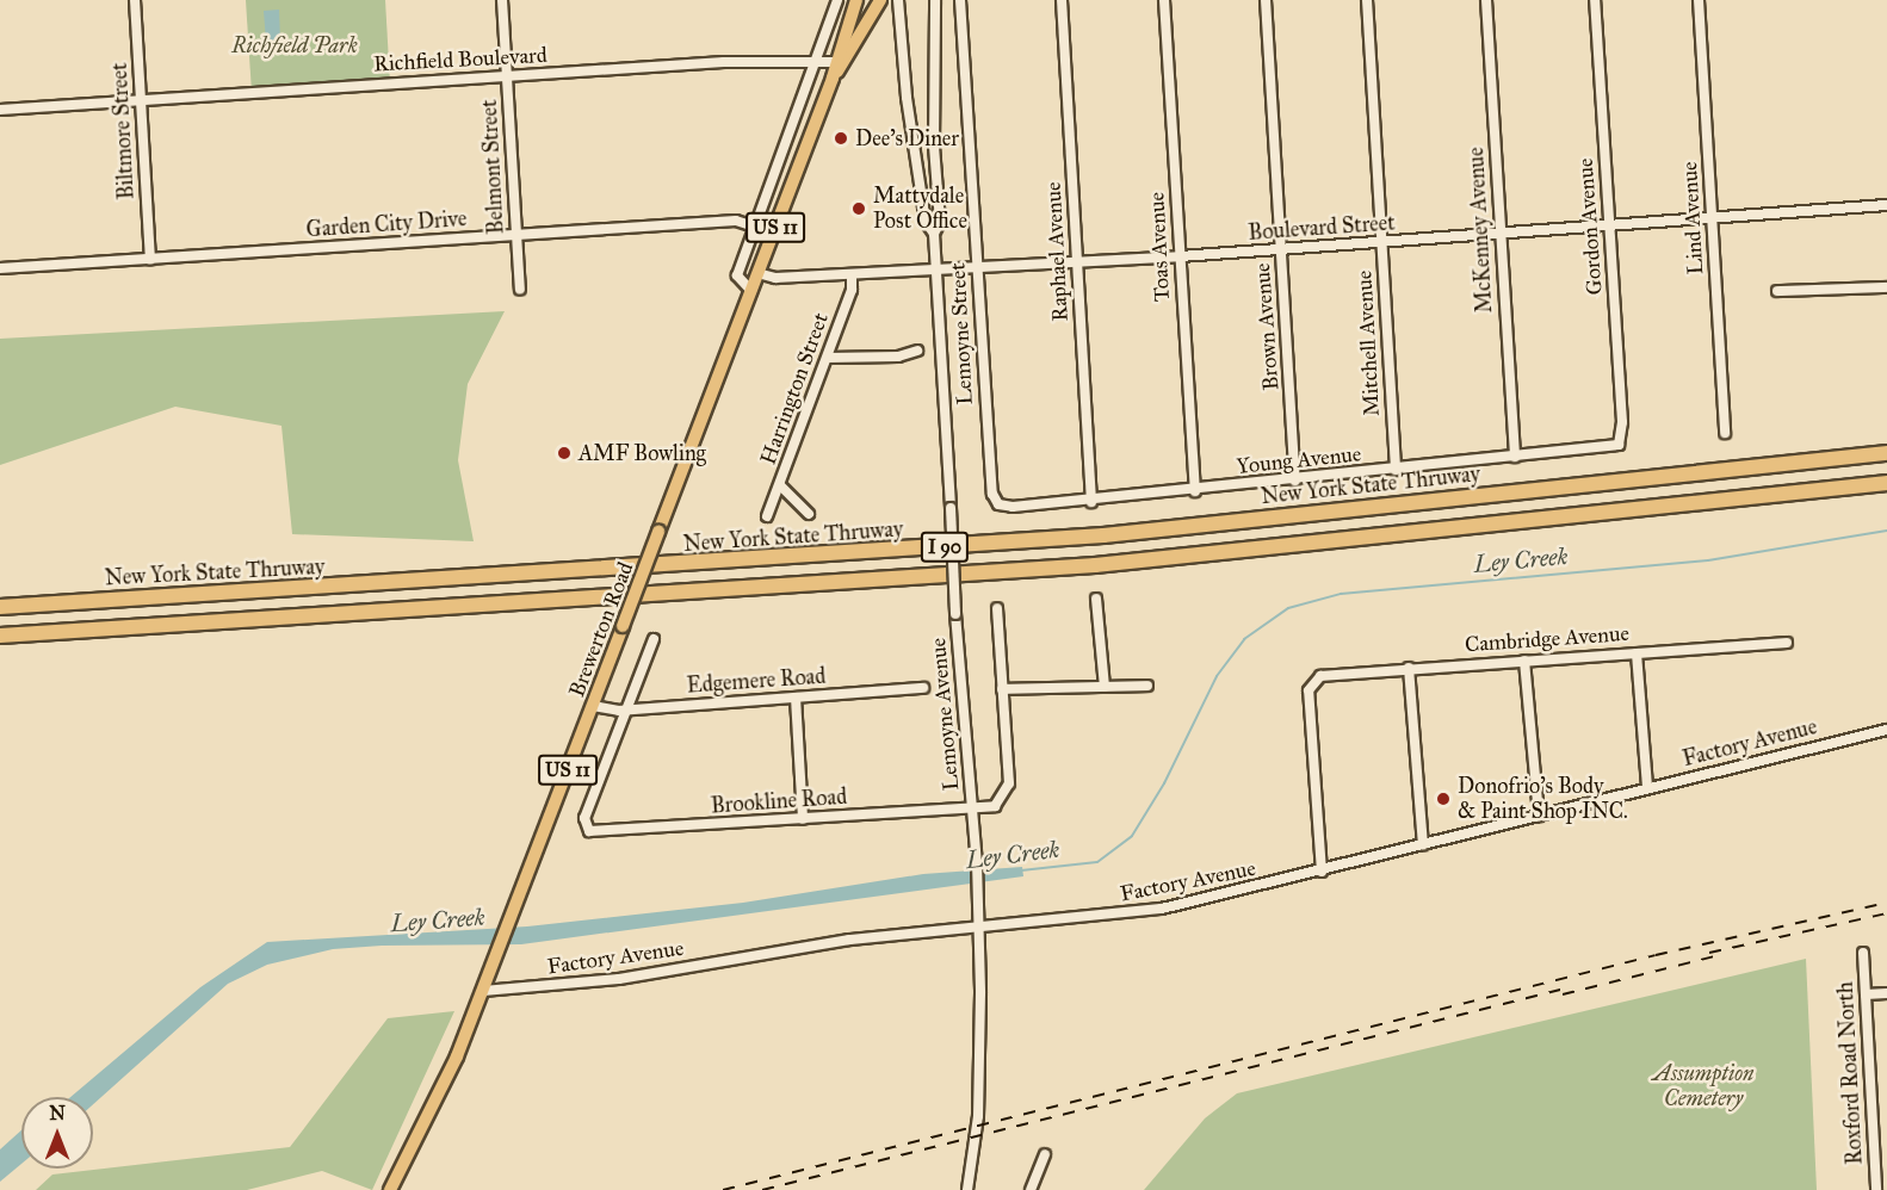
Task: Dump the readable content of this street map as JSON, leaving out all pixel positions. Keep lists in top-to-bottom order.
{
  "streets": {
    "highway": ["New York State Thruway", "I 90"],
    "main road": ["US 11", "Brewerton Road"],
    "street": [
      "Richfield Boulevard",
      "Biltmore Street",
      "Belmont Street",
      "Lind Avenue",
      "Garden City Drive",
      "Gordon Avenue",
      "Boulevard Street",
      "McKenney Avenue",
      "Toas Avenue",
      "Raphael Avenue",
      "Brown Avenue",
      "Lemoyne Street",
      "Mitchell Avenue",
      "Harrington Street",
      "Young Avenue",
      "Cambridge Avenue",
      "Edgemere Road",
      "Lemoyne Avenue",
      "Factory Avenue",
      "Brookline Road",
      "Roxford Road North"
    ]
  },
  "crossings": [
    ["Richfield Boulevard", "Biltmore Street"],
    ["Richfield Boulevard", "Belmont Street"],
    ["Richfield Boulevard", "Brewerton Road"],
    ["Biltmore Street", "Garden City Drive"],
    ["Belmont Street", "Garden City Drive"],
    ["Lind Avenue", "Boulevard Street"],
    ["Garden City Drive", "Brewerton Road"],
    ["Gordon Avenue", "Boulevard Street"],
    ["Gordon Avenue", "Young Avenue"],
    ["Boulevard Street", "McKenney Avenue"],
    ["Boulevard Street", "Toas Avenue"],
    ["Boulevard Street", "Raphael Avenue"],
    ["Boulevard Street", "Brown Avenue"],
    ["Boulevard Street", "Lemoyne Street"],
    ["Boulevard Street", "Mitchell Avenue"],
    ["Boulevard Street", "Harrington Street"],
    ["Boulevard Street", "Brewerton Road"],
    ["Boulevard Street", "Lemoyne Avenue"],
    ["McKenney Avenue", "Young Avenue"],
    ["Toas Avenue", "Young Avenue"],
    ["Raphael Avenue", "Young Avenue"],
    ["Brown Avenue", "Young Avenue"],
    ["Lemoyne Street", "Young Avenue"],
    ["Mitchell Avenue", "Young Avenue"],
    ["Brewerton Road", "Edgemere Road"],
    ["Brewerton Road", "Factory Avenue"],
    ["Cambridge Avenue", "Factory Avenue"],
    ["Edgemere Road", "Brookline Road"],
    ["Lemoyne Avenue", "Factory Avenue"],
    ["Lemoyne Avenue", "Brookline Road"]
  ],
  "water": ["Ley Creek"],
  "parks": ["Richfield Park", "Assumption Cemetery"],
  "places": [
    "Dee's Diner",
    "Mattydale Post Office",
    "AMF Bowling",
    "Donofrio's Body & Paint Shop INC."
  ],
  "north": "top"
}
